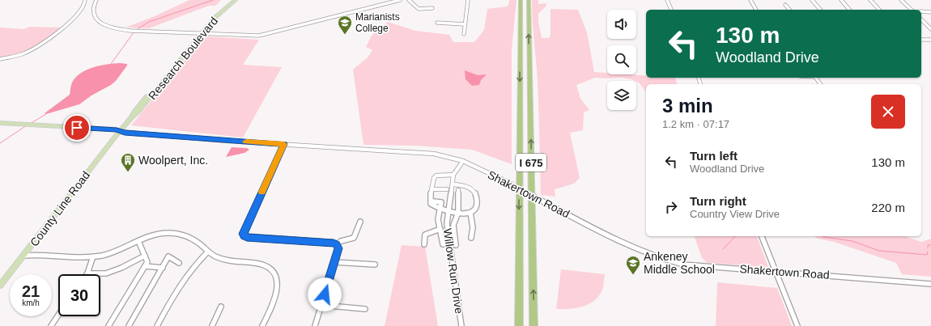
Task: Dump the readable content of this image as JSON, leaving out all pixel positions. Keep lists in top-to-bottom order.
{
  "streets": {
    "highway": ["I 675"],
    "main road": ["Research Boulevard", "County Line Road"],
    "street": ["Shakertown Road", "Willow Run Drive"]
  },
  "crossings": [
    ["Research Boulevard", "Shakertown Road"],
    ["Research Boulevard", "County Line Road"],
    ["Shakertown Road", "County Line Road"]
  ],
  "places": {
    "school or university": ["Marianists College", "Ankeney Middle School"],
    "building": ["Woolpert, Inc."]
  },
  "page": {
    "turn": ["130 m", "Woodland Drive"],
    "heading": ["3 min", "1.2 km · 07:17"],
    "list": [
      {
        "name": "Turn left",
        "note": "Woodland Drive",
        "value": "130 m"
      },
      {
        "name": "Turn right",
        "note": "Country View Drive",
        "value": "220 m"
      }
    ],
    "speed": "21 km/h",
    "limit": "30"
  }
}
